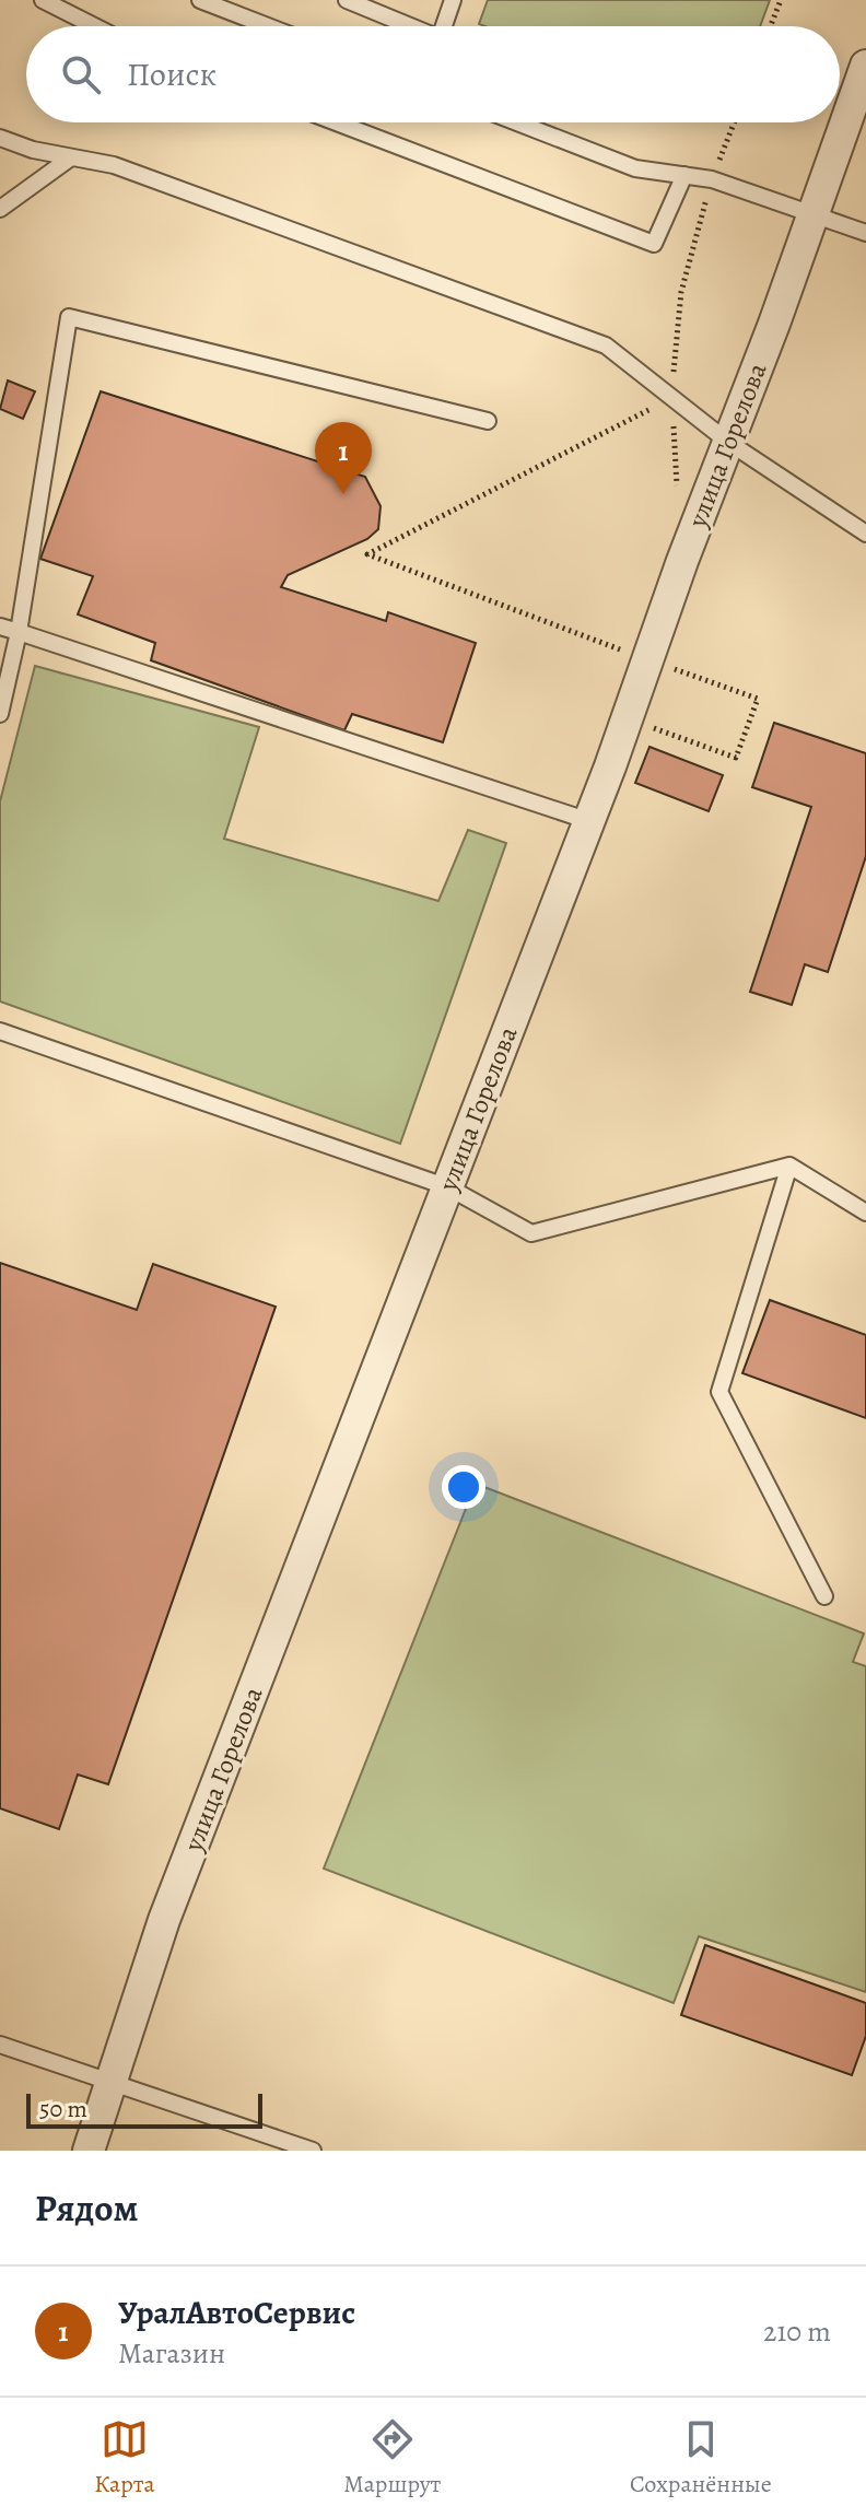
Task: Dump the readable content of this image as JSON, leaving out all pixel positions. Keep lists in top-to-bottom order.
{
  "streets": {
    "street": ["улица Горелова"]
  },
  "scale_bar": "50 m",
  "page": {
    "search": "Поиск",
    "pins": "1",
    "scale": "50 m",
    "heading": "Рядом",
    "list": [
      {
        "mark": "1",
        "name": "УралАвтоСервис",
        "note": "Магазин",
        "value": "210 m"
      }
    ],
    "nav": ["Карта", "Маршрут", "Сохранённые"]
  }
}
